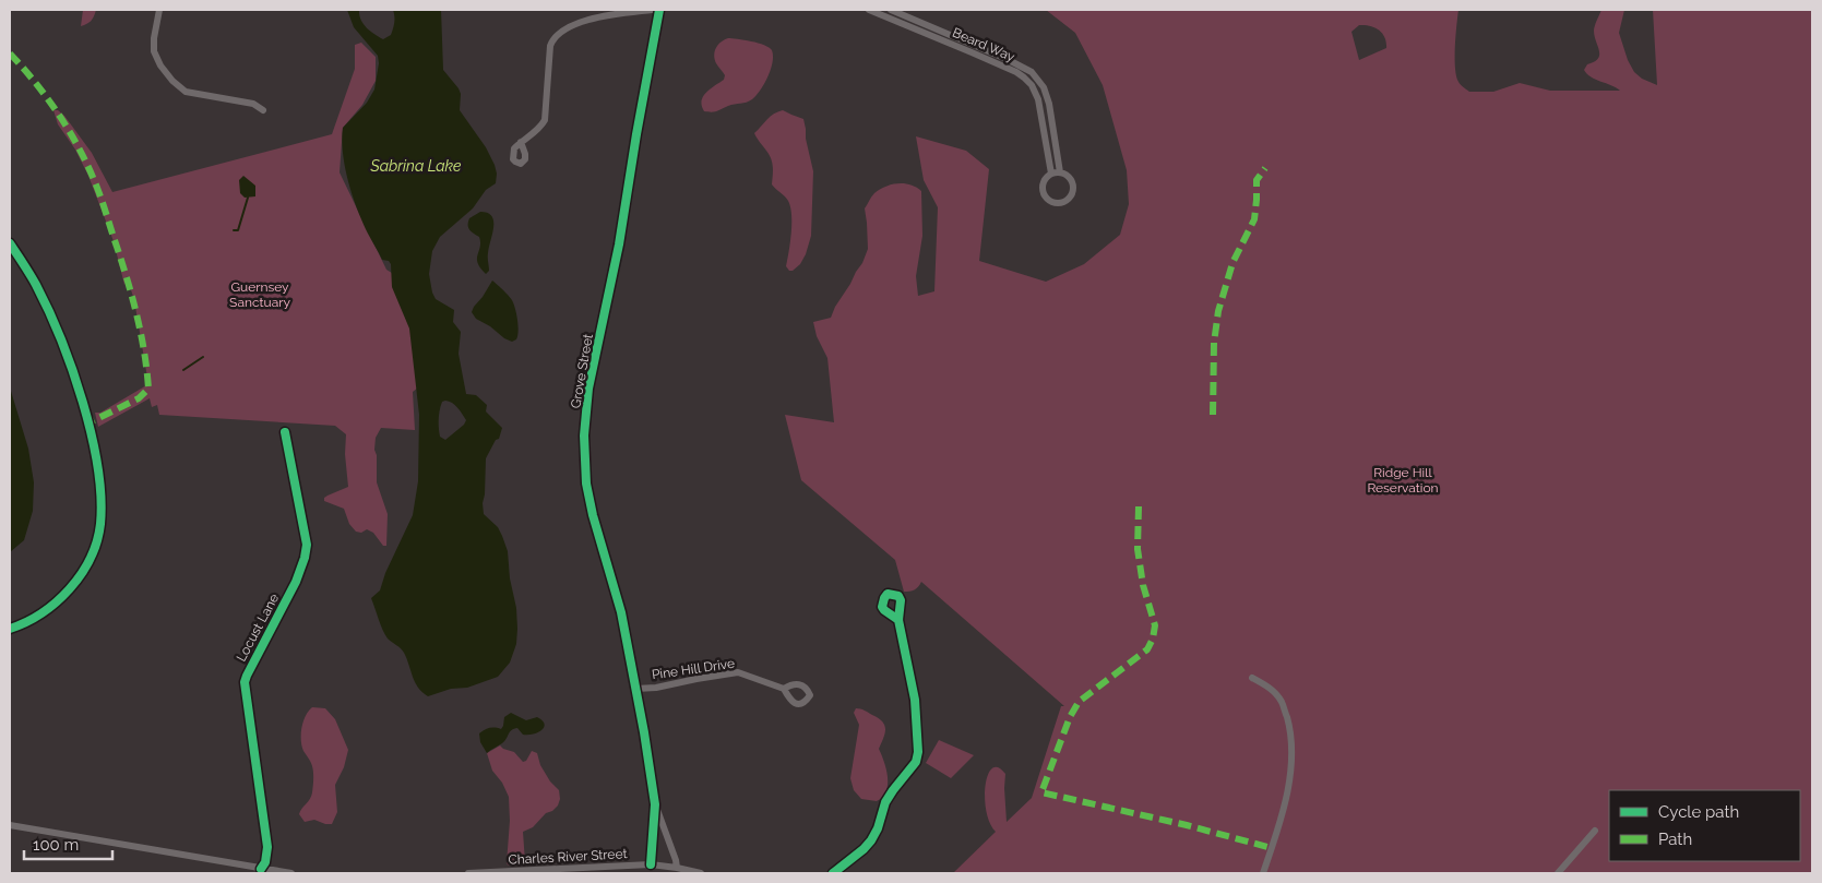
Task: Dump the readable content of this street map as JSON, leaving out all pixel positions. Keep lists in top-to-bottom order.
{
  "streets": {
    "street": [
      "Beard Way",
      "Grove Street",
      "Locust Lane",
      "Pine Hill Drive",
      "Charles River Street"
    ]
  },
  "crossings": [
    ["Grove Street", "Pine Hill Drive"],
    ["Grove Street", "Charles River Street"]
  ],
  "water": ["Sabrina Lake"],
  "parks": ["Guernsey Sanctuary", "Ridge Hill Reservation"],
  "legend": ["Cycle path", "Path"],
  "scale_bar": "100 m"
}
